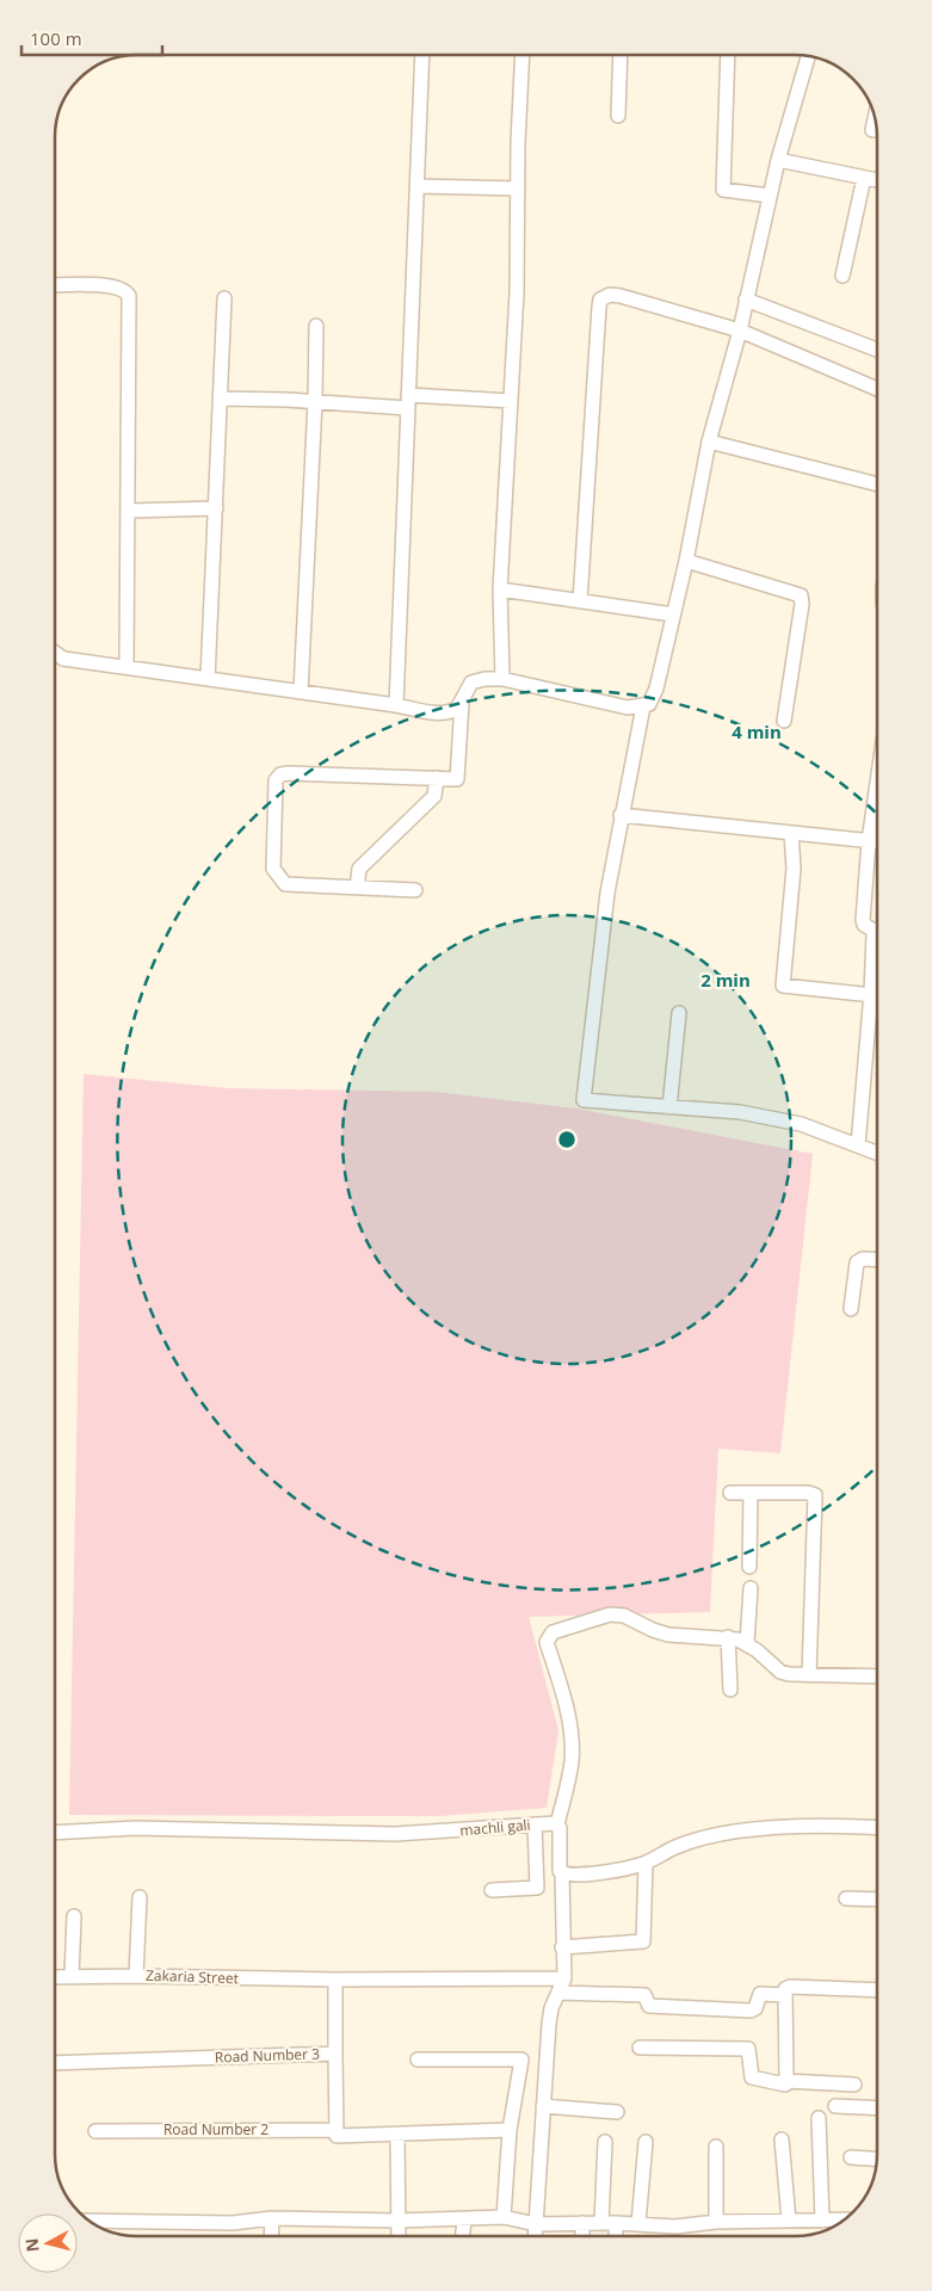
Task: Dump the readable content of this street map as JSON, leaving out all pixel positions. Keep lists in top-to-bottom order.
{
  "streets": {
    "street": [
      "machli gali",
      "Zakaria Street",
      "Road Number 3",
      "Road Number 2"
    ]
  },
  "crossings": [
    ["Road Number 3", "Road Number 2"]
  ],
  "scale_bar": "100 m",
  "north": "left",
  "rings": ["4 min", "2 min"]
}
